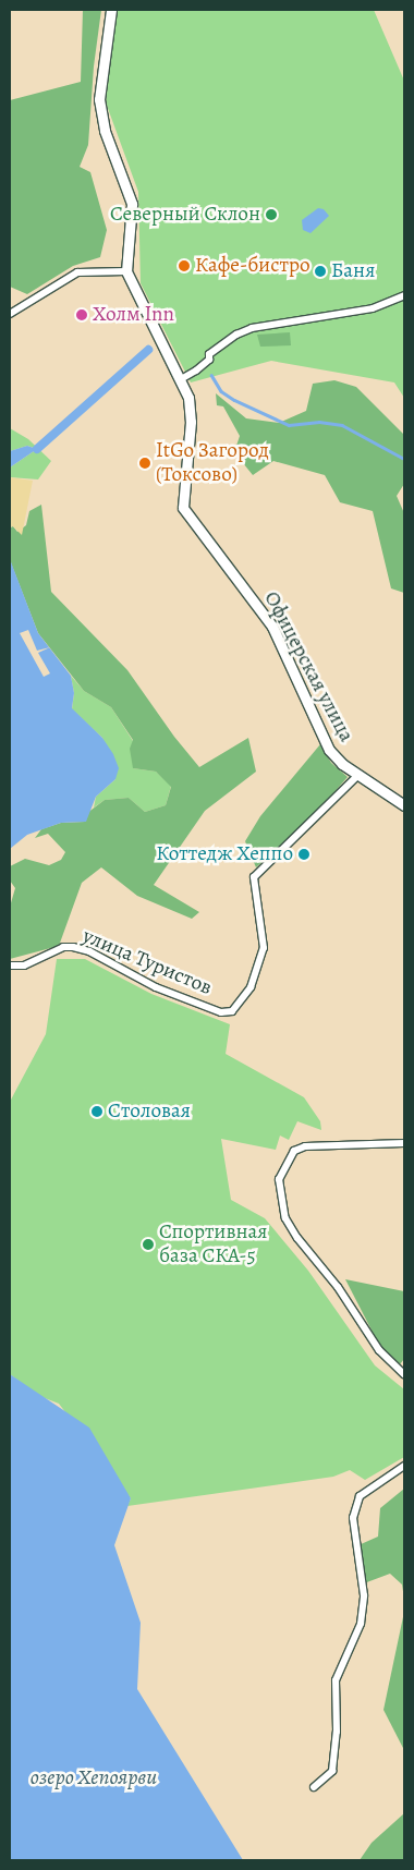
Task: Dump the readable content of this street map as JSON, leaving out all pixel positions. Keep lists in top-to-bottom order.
{
  "streets": {
    "street": ["Офицерская улица", "улица Туристов"]
  },
  "crossings": [
    ["Офицерская улица", "улица Туристов"]
  ],
  "water": ["озеро Хепоярви"],
  "places": [
    "Северный Склон",
    "Кафе-бистро",
    "Баня",
    "Холм Inn",
    "ItGo Загород (Токсово)",
    "Коттедж Хеппо",
    "Столовая",
    "Спортивная база СКА-5"
  ]
}
